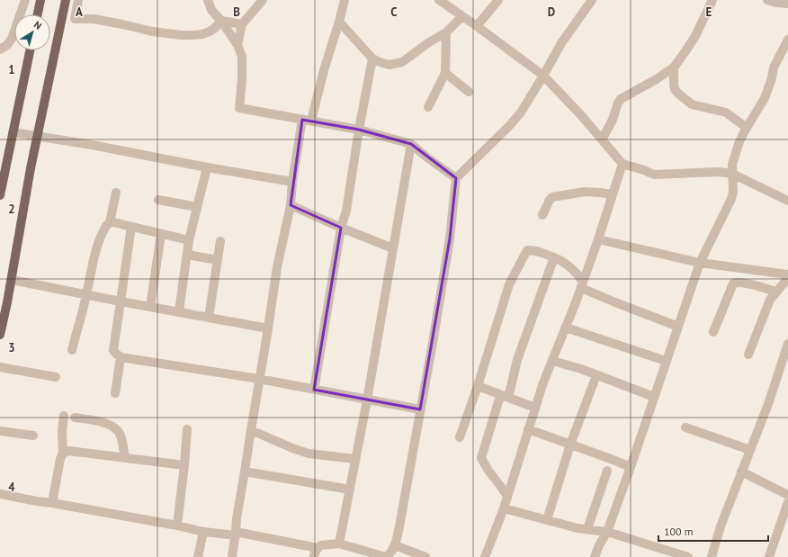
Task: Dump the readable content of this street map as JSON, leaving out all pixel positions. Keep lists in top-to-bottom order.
{
  "scale_bar": "100 m",
  "north": "top right",
  "grid": {
    "columns": [
      "A",
      "B",
      "C",
      "D",
      "E"
    ],
    "rows": [
      "1",
      "2",
      "3",
      "4"
    ]
  }
}
